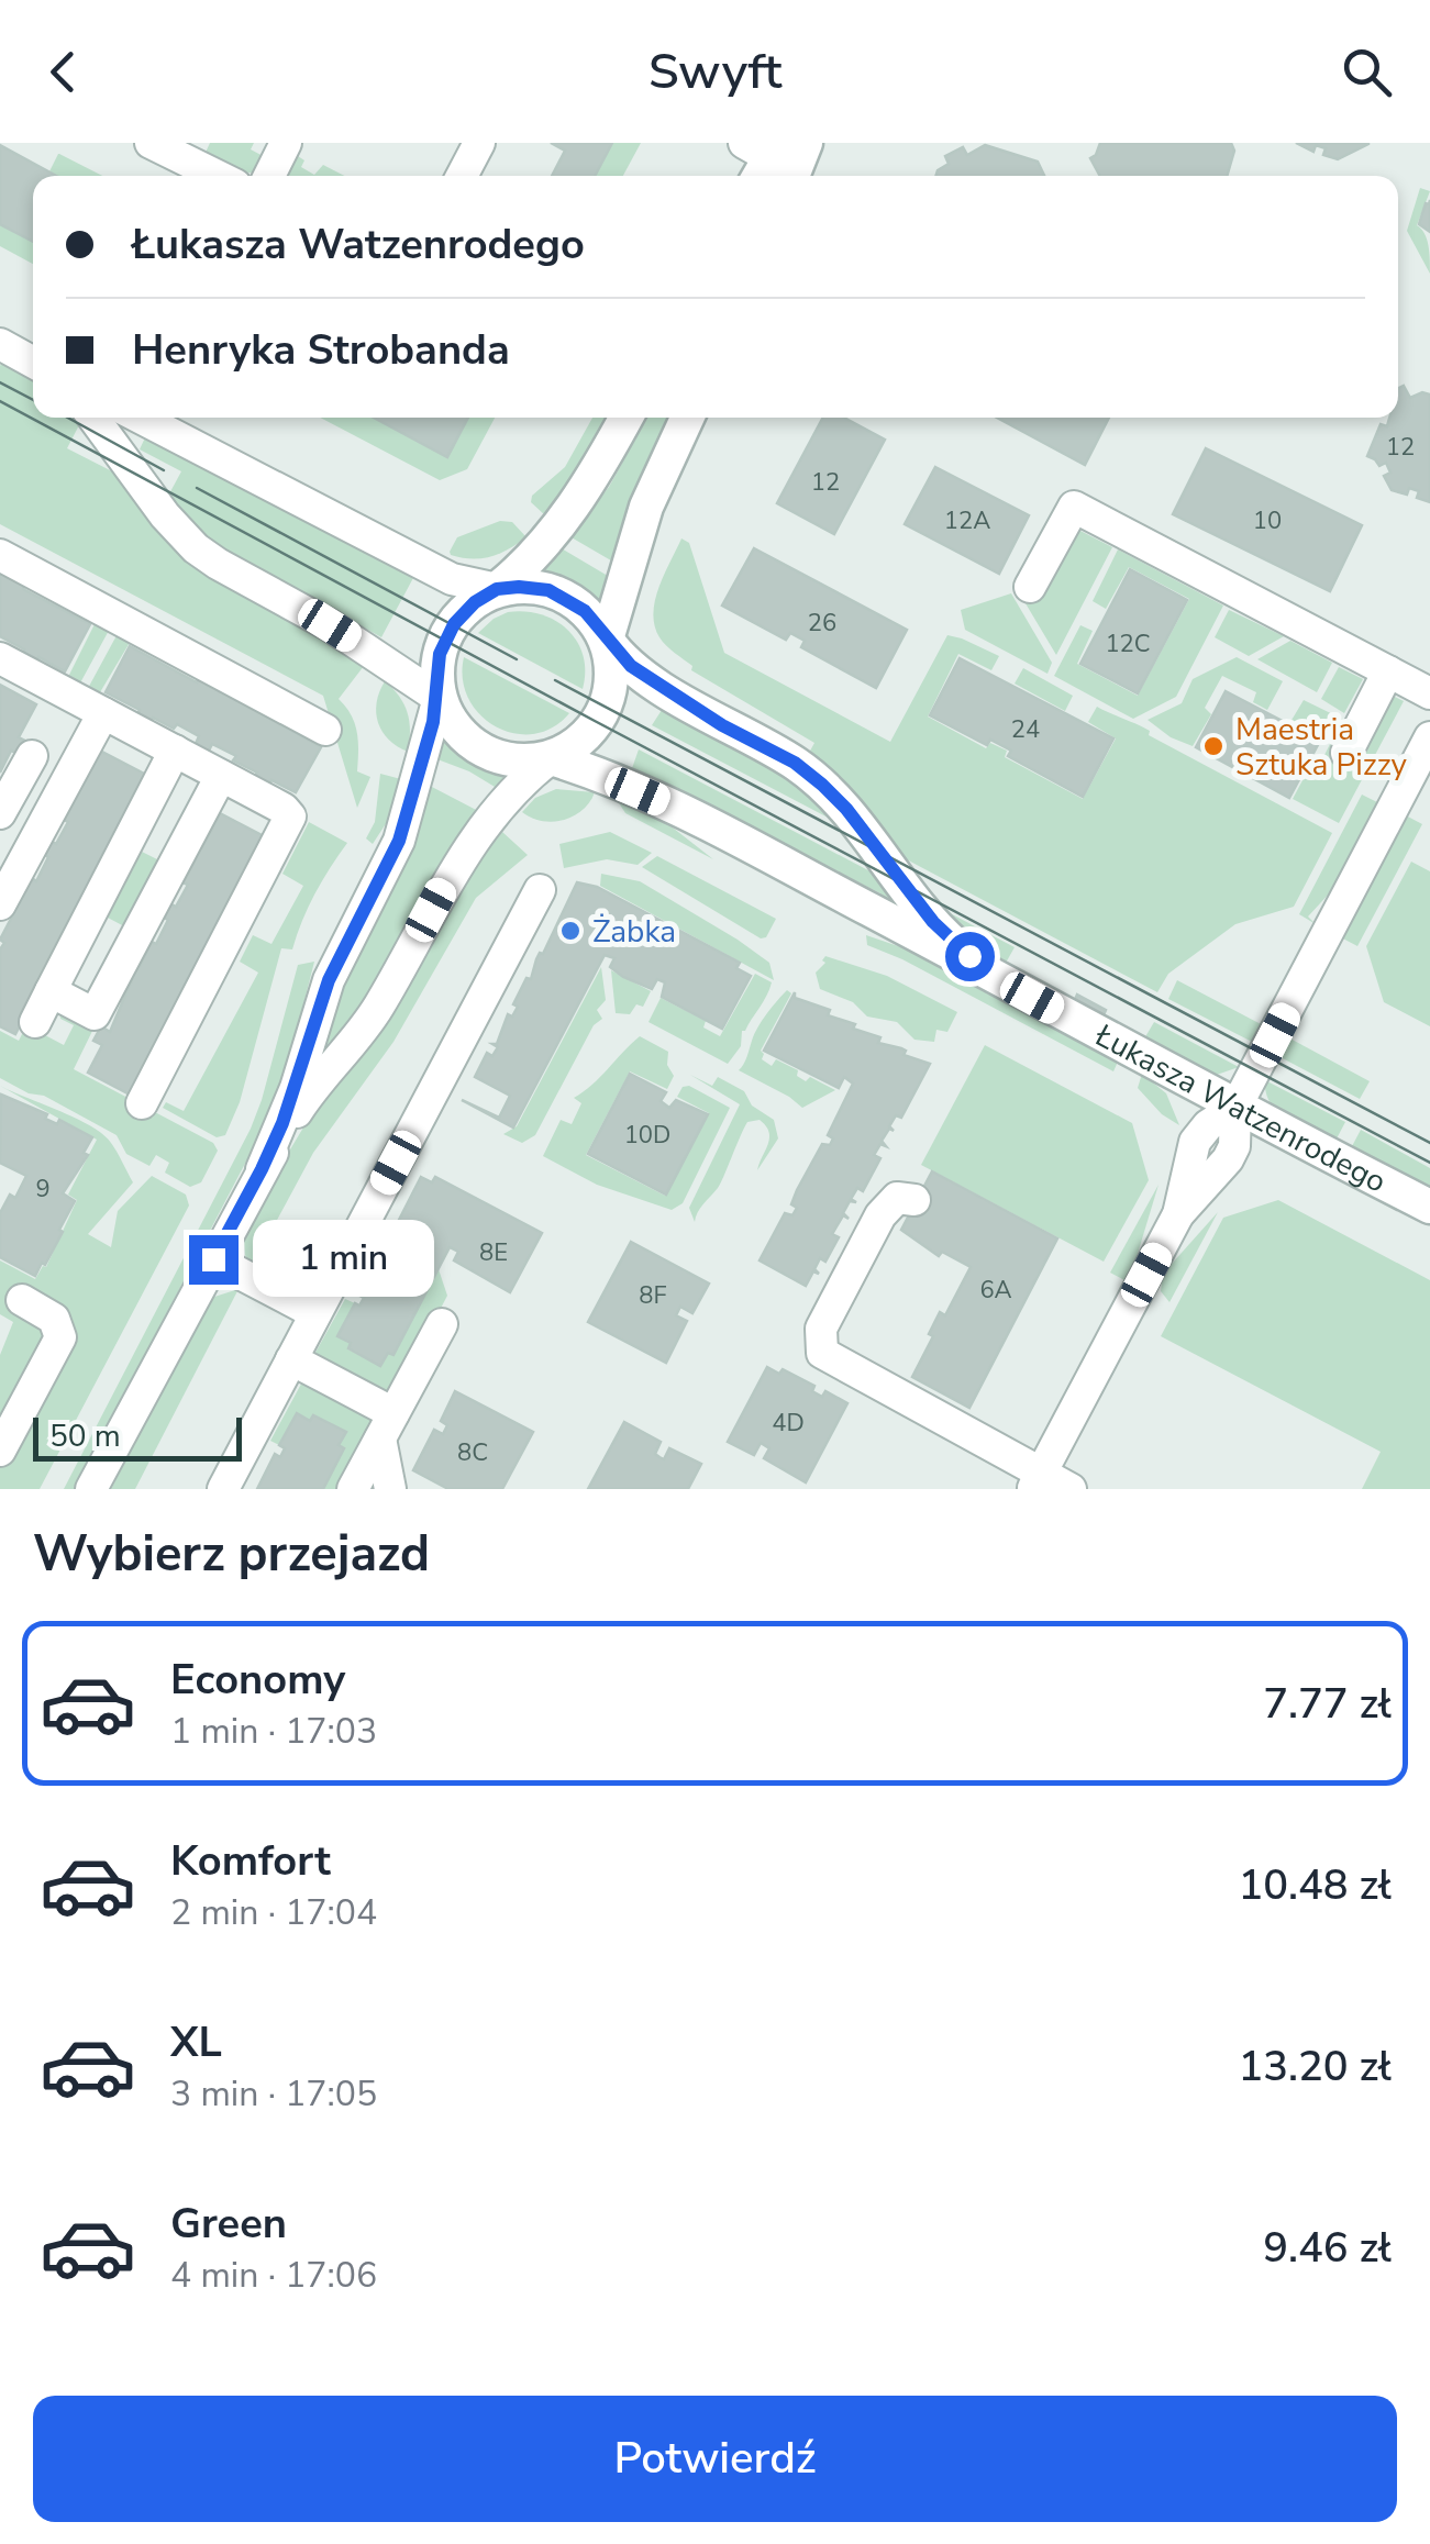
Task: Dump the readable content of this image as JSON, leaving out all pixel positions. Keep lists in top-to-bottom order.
{
  "streets": {
    "street": ["Łukasza Watzenrodego"]
  },
  "places": ["Maestria Sztuka Pizzy", "Żabka"],
  "house_numbers": [
    "12",
    "12",
    "12A",
    "10",
    "26",
    "12C",
    "24",
    "10D",
    "9",
    "8E",
    "6A",
    "8F",
    "4D",
    "8C"
  ],
  "scale_bar": "50 m",
  "page": {
    "header": "Swyft",
    "banner": ["Łukasza Watzenrodego", "Henryka Strobanda"],
    "bubble": "1 min",
    "scale": "50 m",
    "heading": "Wybierz przejazd",
    "list": [
      {
        "name": "Economy",
        "note": "1 min · 17:03",
        "value": "7.77 zł"
      },
      {
        "name": "Komfort",
        "note": "2 min · 17:04",
        "value": "10.48 zł"
      },
      {
        "name": "XL",
        "note": "3 min · 17:05",
        "value": "13.20 zł"
      },
      {
        "name": "Green",
        "note": "4 min · 17:06",
        "value": "9.46 zł"
      }
    ],
    "buttons": "Potwierdź"
  }
}
